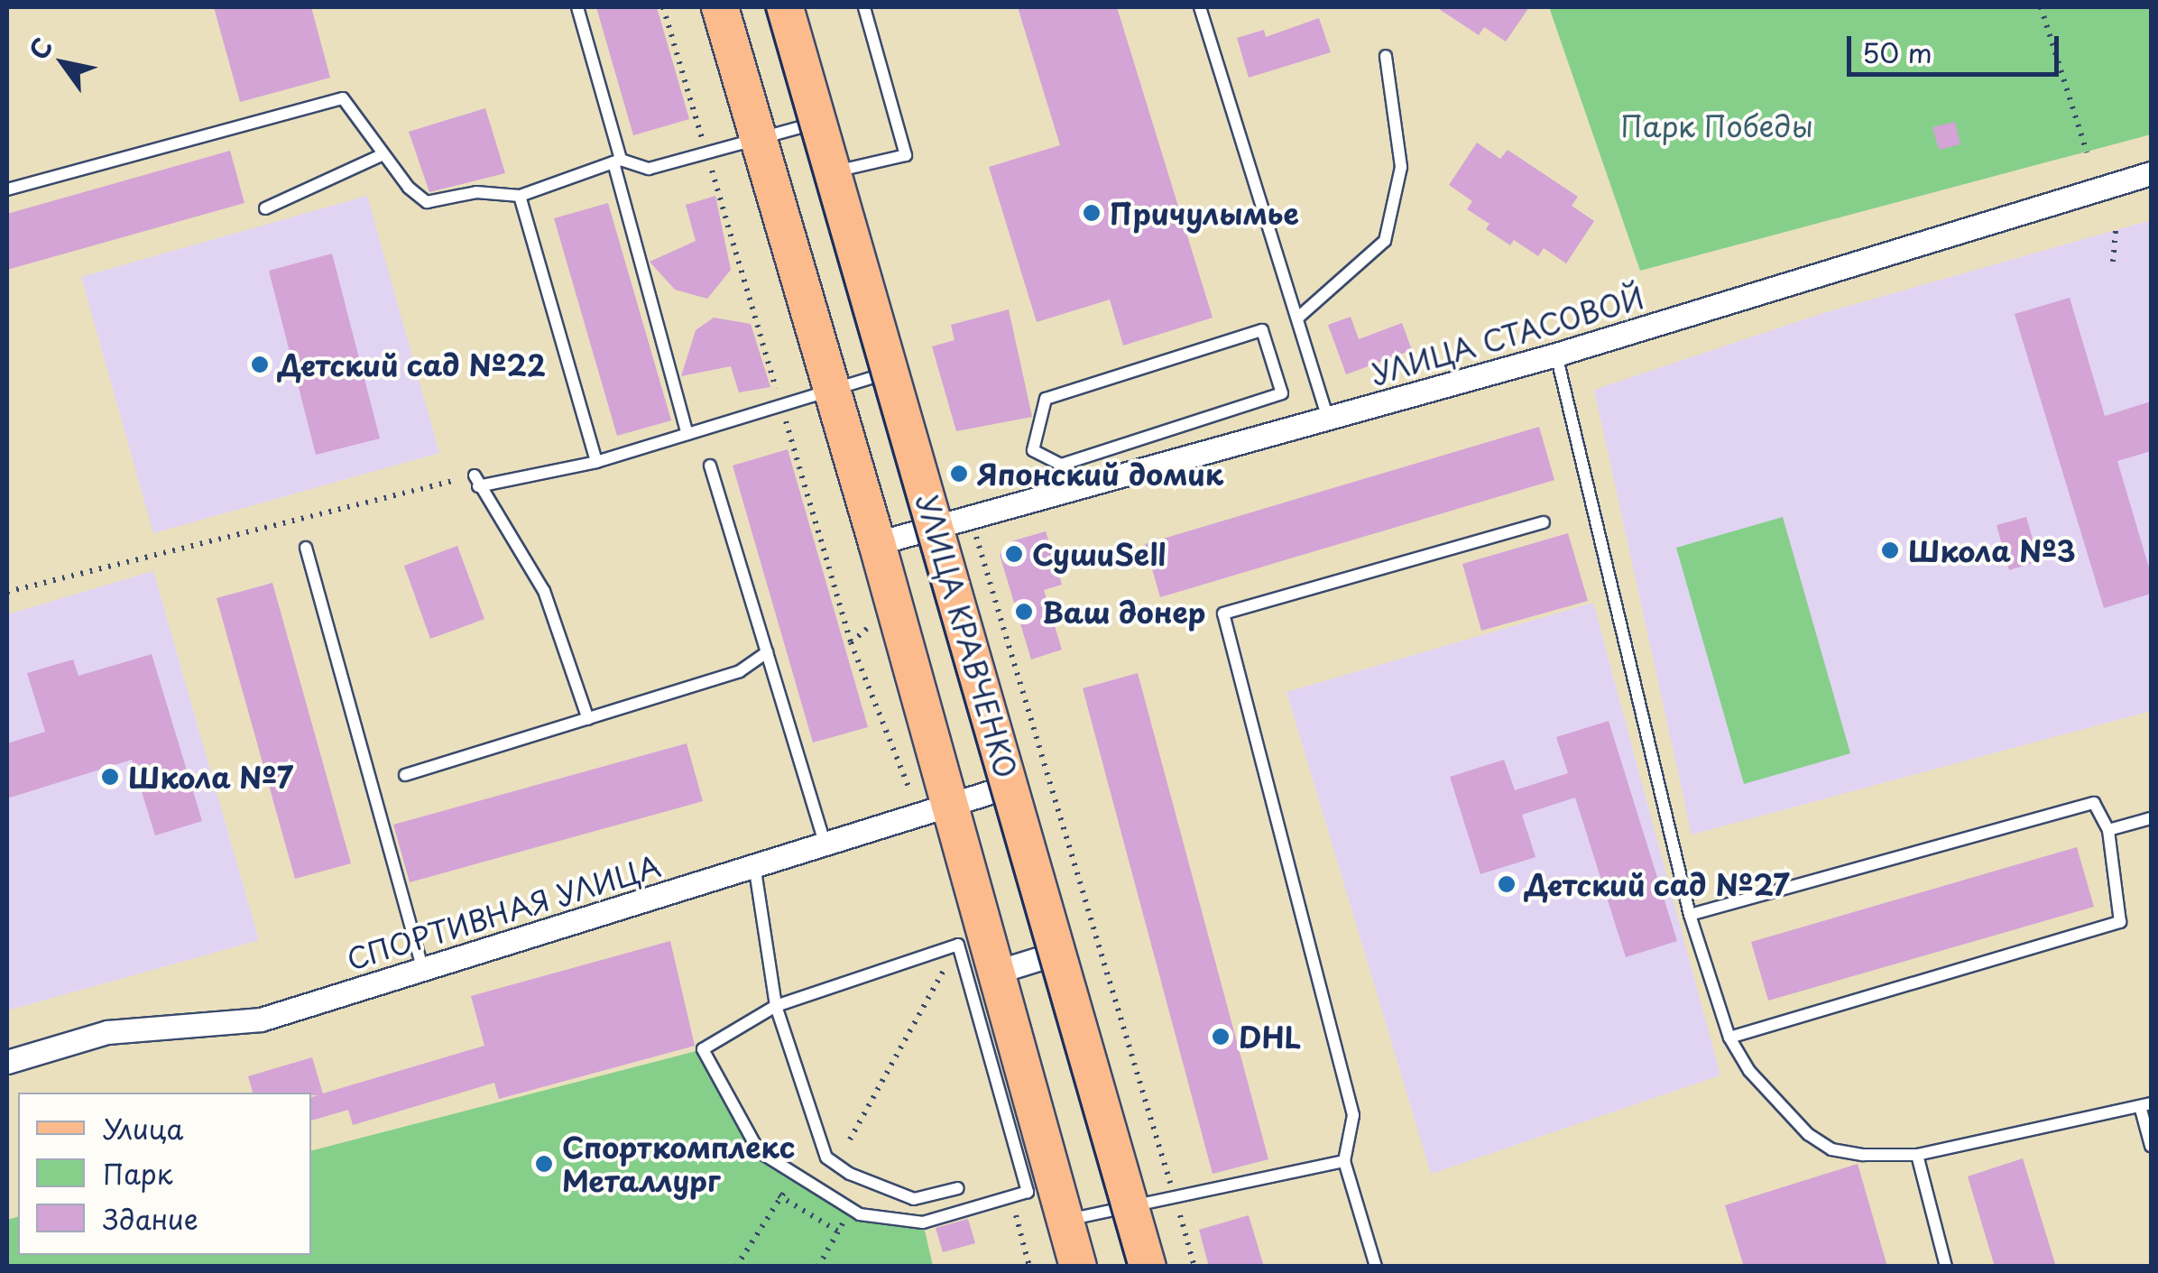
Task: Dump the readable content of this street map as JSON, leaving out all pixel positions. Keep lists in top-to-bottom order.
{
  "streets": {
    "main road": ["УЛИЦА КРАВЧЕНКО"],
    "street": ["УЛИЦА СТАСОВОЙ", "СПОРТИВНАЯ УЛИЦА"]
  },
  "crossings": [
    ["УЛИЦА СТАСОВОЙ", "УЛИЦА КРАВЧЕНКО"],
    ["УЛИЦА КРАВЧЕНКО", "СПОРТИВНАЯ УЛИЦА"]
  ],
  "parks": ["Парк Победы"],
  "places": [
    "Причулымье",
    "Детский сад №22",
    "Японский домик",
    "Школа №3",
    "СушиSell",
    "Ваш донер",
    "Школа №7",
    "Детский сад №27",
    "DHL",
    "Спорткомплекс Металлург"
  ],
  "legend": ["Улица", "Парк", "Здание"],
  "scale_bar": "50 m",
  "north": "top left"
}
